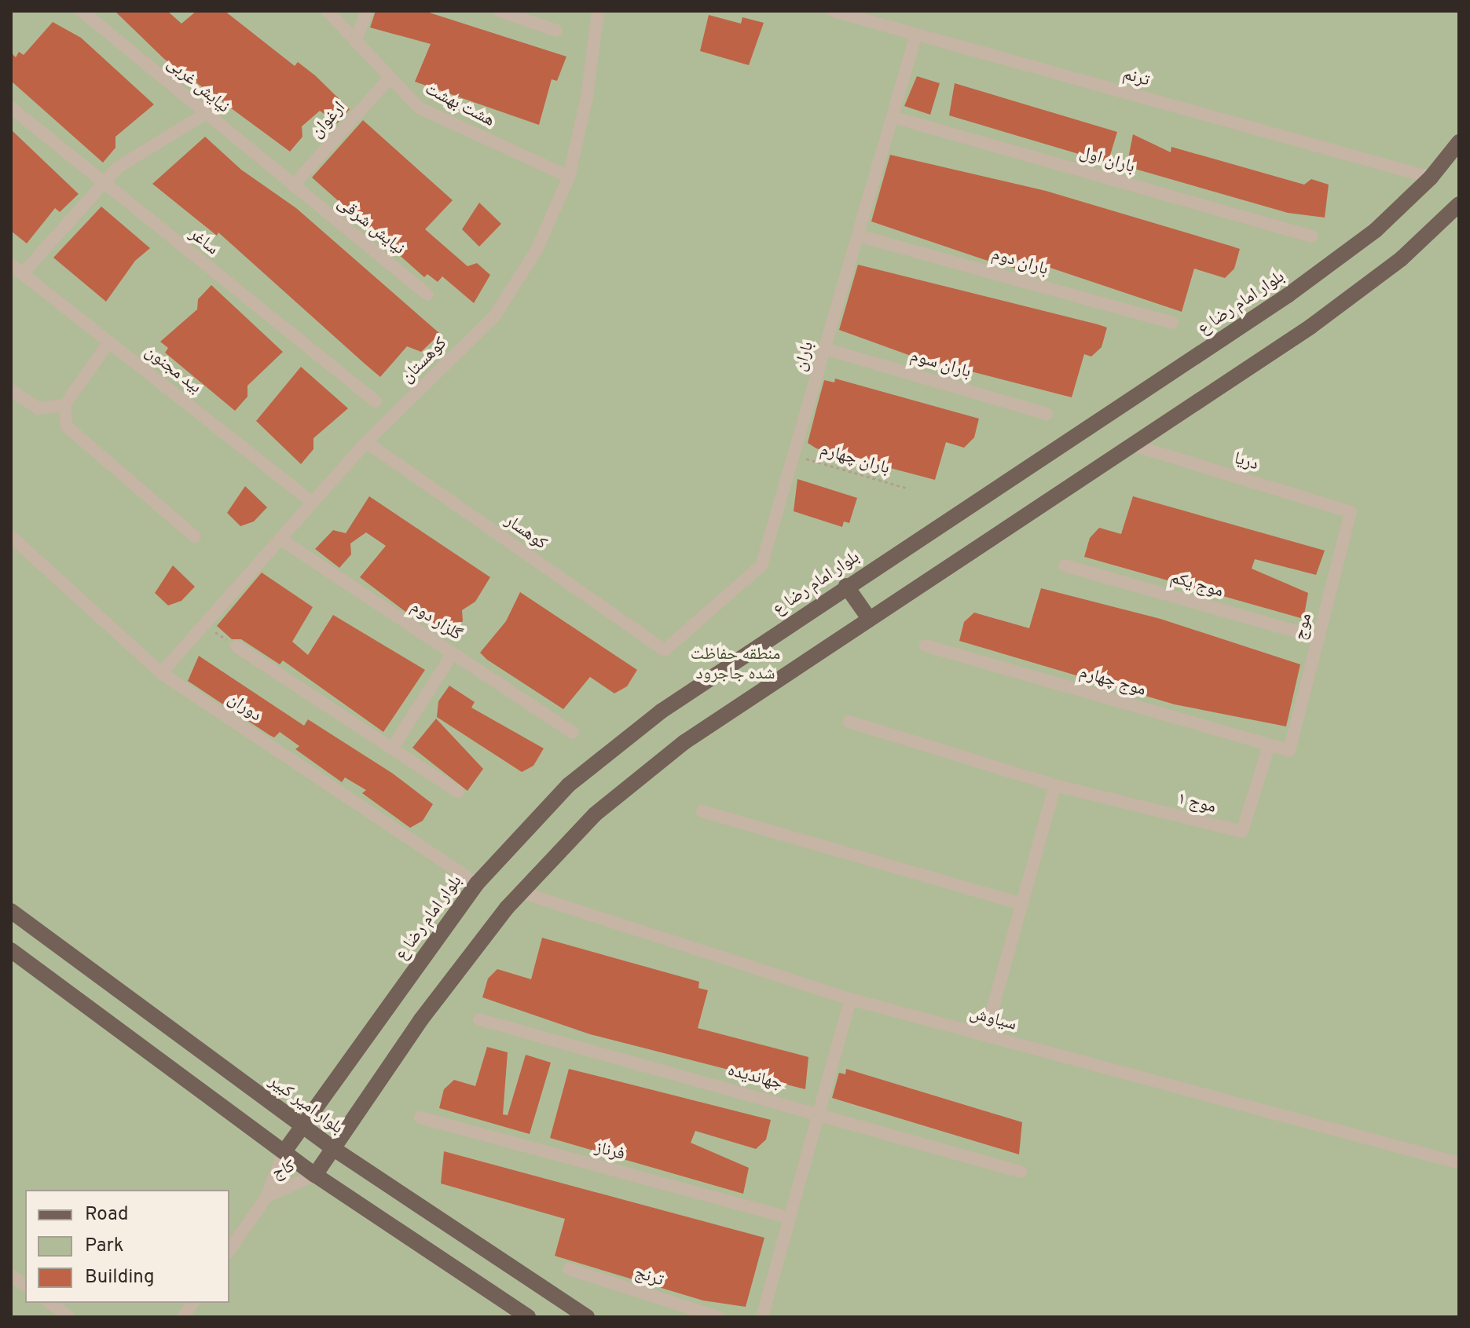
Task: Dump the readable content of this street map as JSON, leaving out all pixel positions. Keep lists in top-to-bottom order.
{
  "streets": {
    "main road": ["بلوار امام رضا ع", "بلوار امیر کبیر"],
    "street": [
      "ترنم",
      "نیایش غربی",
      "هشت بهشت",
      "ارغوان",
      "باران اول",
      "نیایش شرقی",
      "ساغر",
      "باران دوم",
      "باران",
      "کوهستان",
      "باران سوم",
      "بید مجنون",
      "دریا",
      "کوهسار",
      "موج یکم",
      "گلزار دوم",
      "موج",
      "موج چهارم",
      "دوران",
      "موج ۱",
      "سیاوش",
      "جهاندیده",
      "فرناز",
      "کاج",
      "ترنج"
    ],
    "path": ["باران چهارم"]
  },
  "crossings": [
    ["ترنم", "بلوار امام رضا ع"],
    ["ترنم", "باران"],
    ["نیایش غربی", "ارغوان"],
    ["نیایش غربی", "نیایش شرقی"],
    ["هشت بهشت", "ارغوان"],
    ["هشت بهشت", "کوهستان"],
    ["ارغوان", "نیایش شرقی"],
    ["باران اول", "باران"],
    ["باران دوم", "باران"],
    ["بلوار امام رضا ع", "دوران"],
    ["بلوار امام رضا ع", "بلوار امیر کبیر"],
    ["بلوار امام رضا ع", "کاج"],
    ["باران", "باران سوم"],
    ["باران", "باران چهارم"],
    ["باران", "کوهسار"],
    ["کوهستان", "بید مجنون"],
    ["کوهستان", "کوهسار"],
    ["کوهستان", "گلزار دوم"],
    ["کوهستان", "دوران"],
    ["دریا", "موج"],
    ["موج یکم", "موج"],
    ["موج", "موج چهارم"],
    ["موج چهارم", "موج ۱"]
  ],
  "parks": ["منطقه حفاظت شده جاجرود"],
  "legend": ["Road", "Park", "Building"]
}
